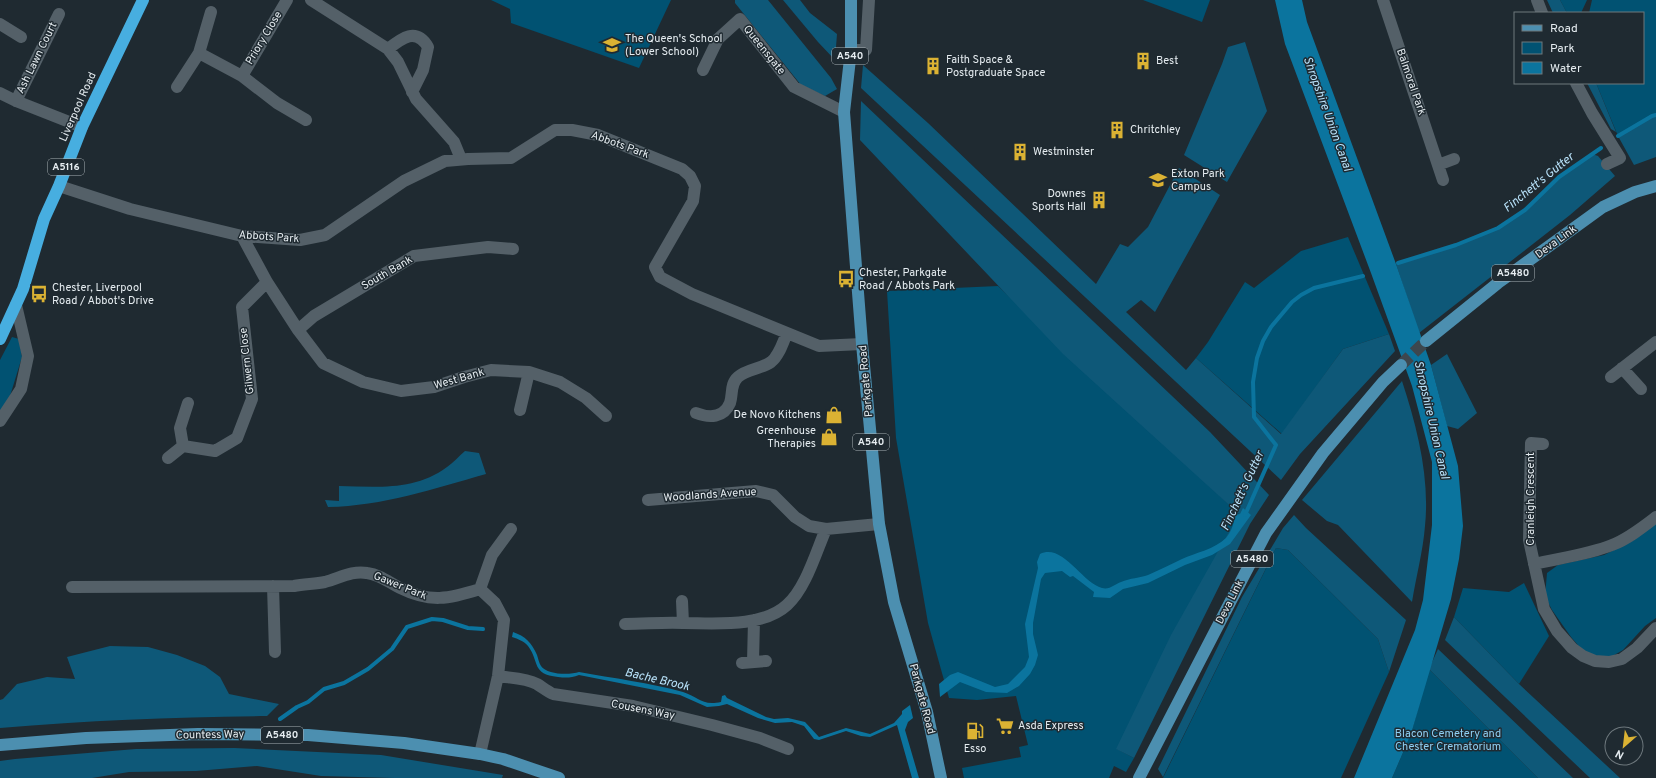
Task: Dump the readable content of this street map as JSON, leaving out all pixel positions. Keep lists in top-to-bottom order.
{
  "streets": {
    "highway": ["Liverpool Road", "A5116"],
    "main road": [
      "A540",
      "Deva Link",
      "A5480",
      "Parkgate Road",
      "Countess Way"
    ],
    "street": [
      "Priory Close",
      "Queensgate",
      "Ash Lawn Court",
      "Balmoral Park",
      "Abbots Park",
      "South Bank",
      "Gilwern Close",
      "West Bank",
      "Woodlands Avenue",
      "Cranleigh Crescent",
      "Gawer Park",
      "Cousens Way"
    ]
  },
  "crossings": [
    ["Queensgate", "Parkgate Road"],
    ["Liverpool Road", "Abbots Park"],
    ["Abbots Park", "West Bank"],
    ["Abbots Park", "Parkgate Road"],
    ["South Bank", "West Bank"],
    ["Gilwern Close", "West Bank"],
    ["Parkgate Road", "Woodlands Avenue"]
  ],
  "water": ["Shropshire Union Canal", "Finchett's Gutter", "Bache Brook"],
  "parks": ["Blacon Cemetery and Chester Crematorium"],
  "places": {
    "school or university": ["The Queen's School (Lower School)", "Exton Park Campus"],
    "building": [
      "Best",
      "Faith Space & Postgraduate Space",
      "Chritchley",
      "Westminster",
      "Downes Sports Hall"
    ],
    "bus stop": ["Chester, Parkgate Road / Abbots Park", "Chester, Liverpool Road / Abbot's Drive"],
    "shop": ["De Novo Kitchens", "Greenhouse Therapies"],
    "supermarket": ["Asda Express"],
    "fuel station": ["Esso"]
  },
  "legend": ["Road", "Park", "Water"],
  "north": "bottom left"
}
